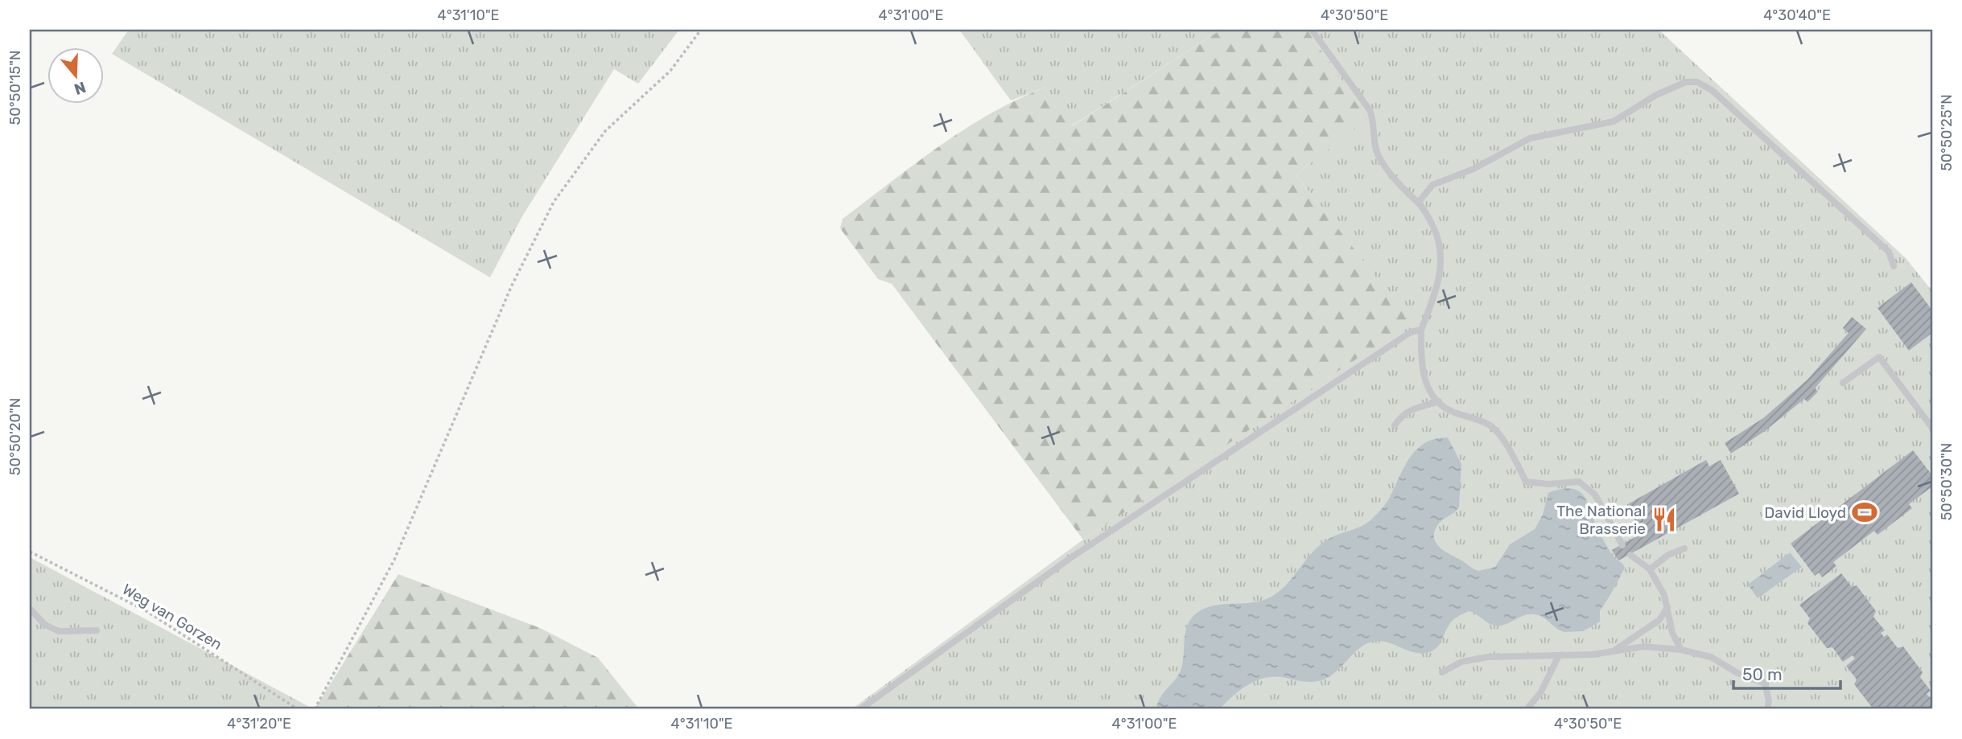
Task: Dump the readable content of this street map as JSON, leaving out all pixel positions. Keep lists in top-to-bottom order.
{
  "streets": {
    "path": ["Weg van Gorzen"]
  },
  "places": {
    "sports": ["David Lloyd"],
    "restaurant": ["The National Brasserie"]
  },
  "scale_bar": "50 m",
  "north": "bottom",
  "coordinates": [
    "4°31'10\"E",
    "4°31'00\"E",
    "4°30'50\"E",
    "4°30'40\"E",
    "50°50'15\"N",
    "50°50'25\"N",
    "50°50'20\"N",
    "50°50'30\"N",
    "4°31'20\"E"
  ]
}
